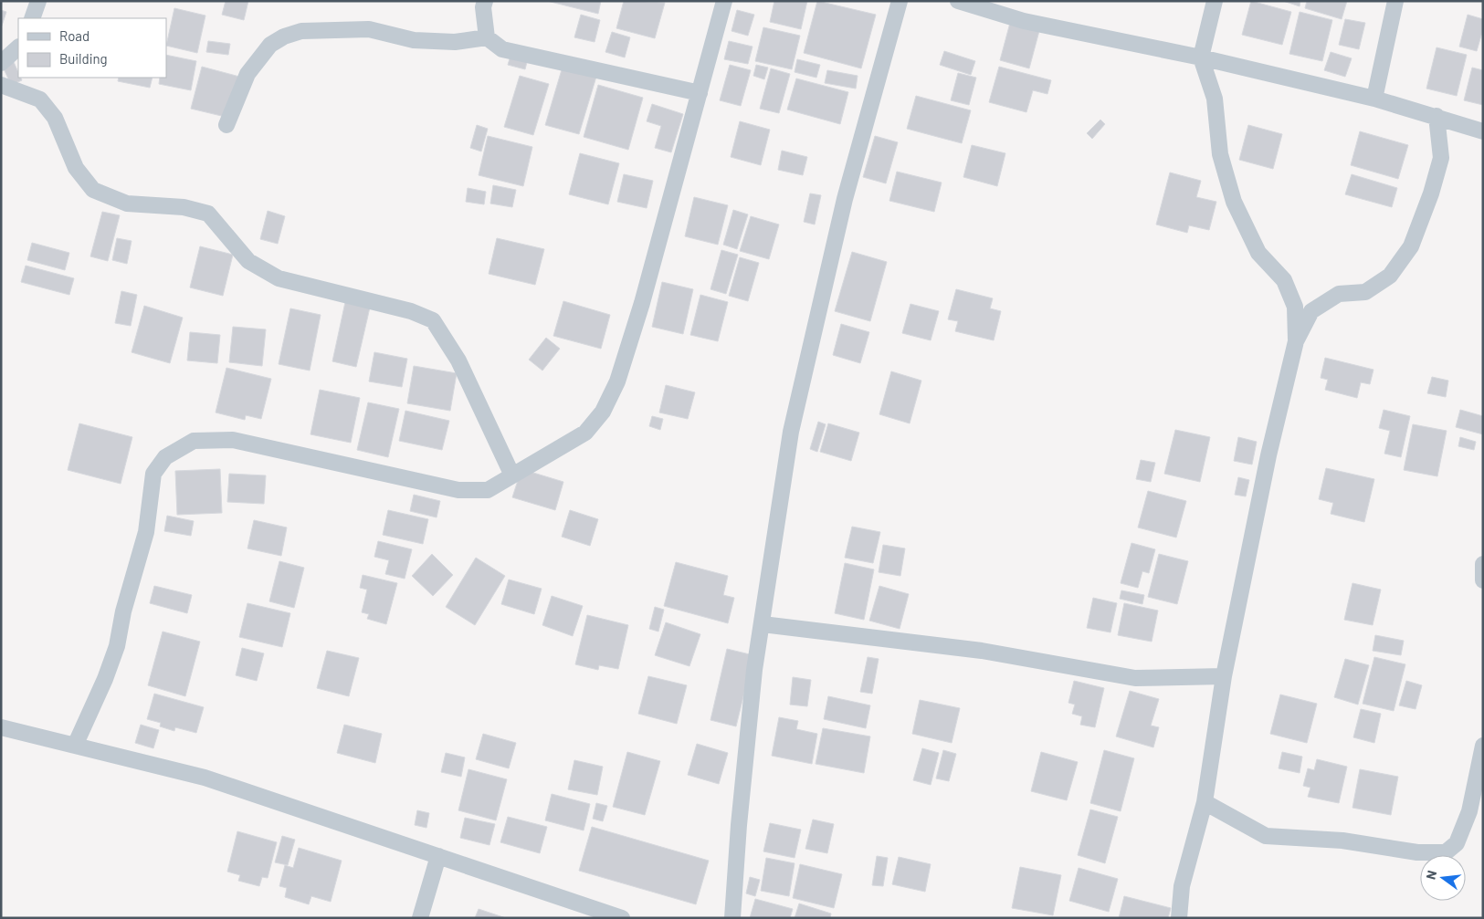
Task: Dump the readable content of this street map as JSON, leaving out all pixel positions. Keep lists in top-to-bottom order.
{
  "legend": ["Road", "Building"],
  "north": "left"
}
